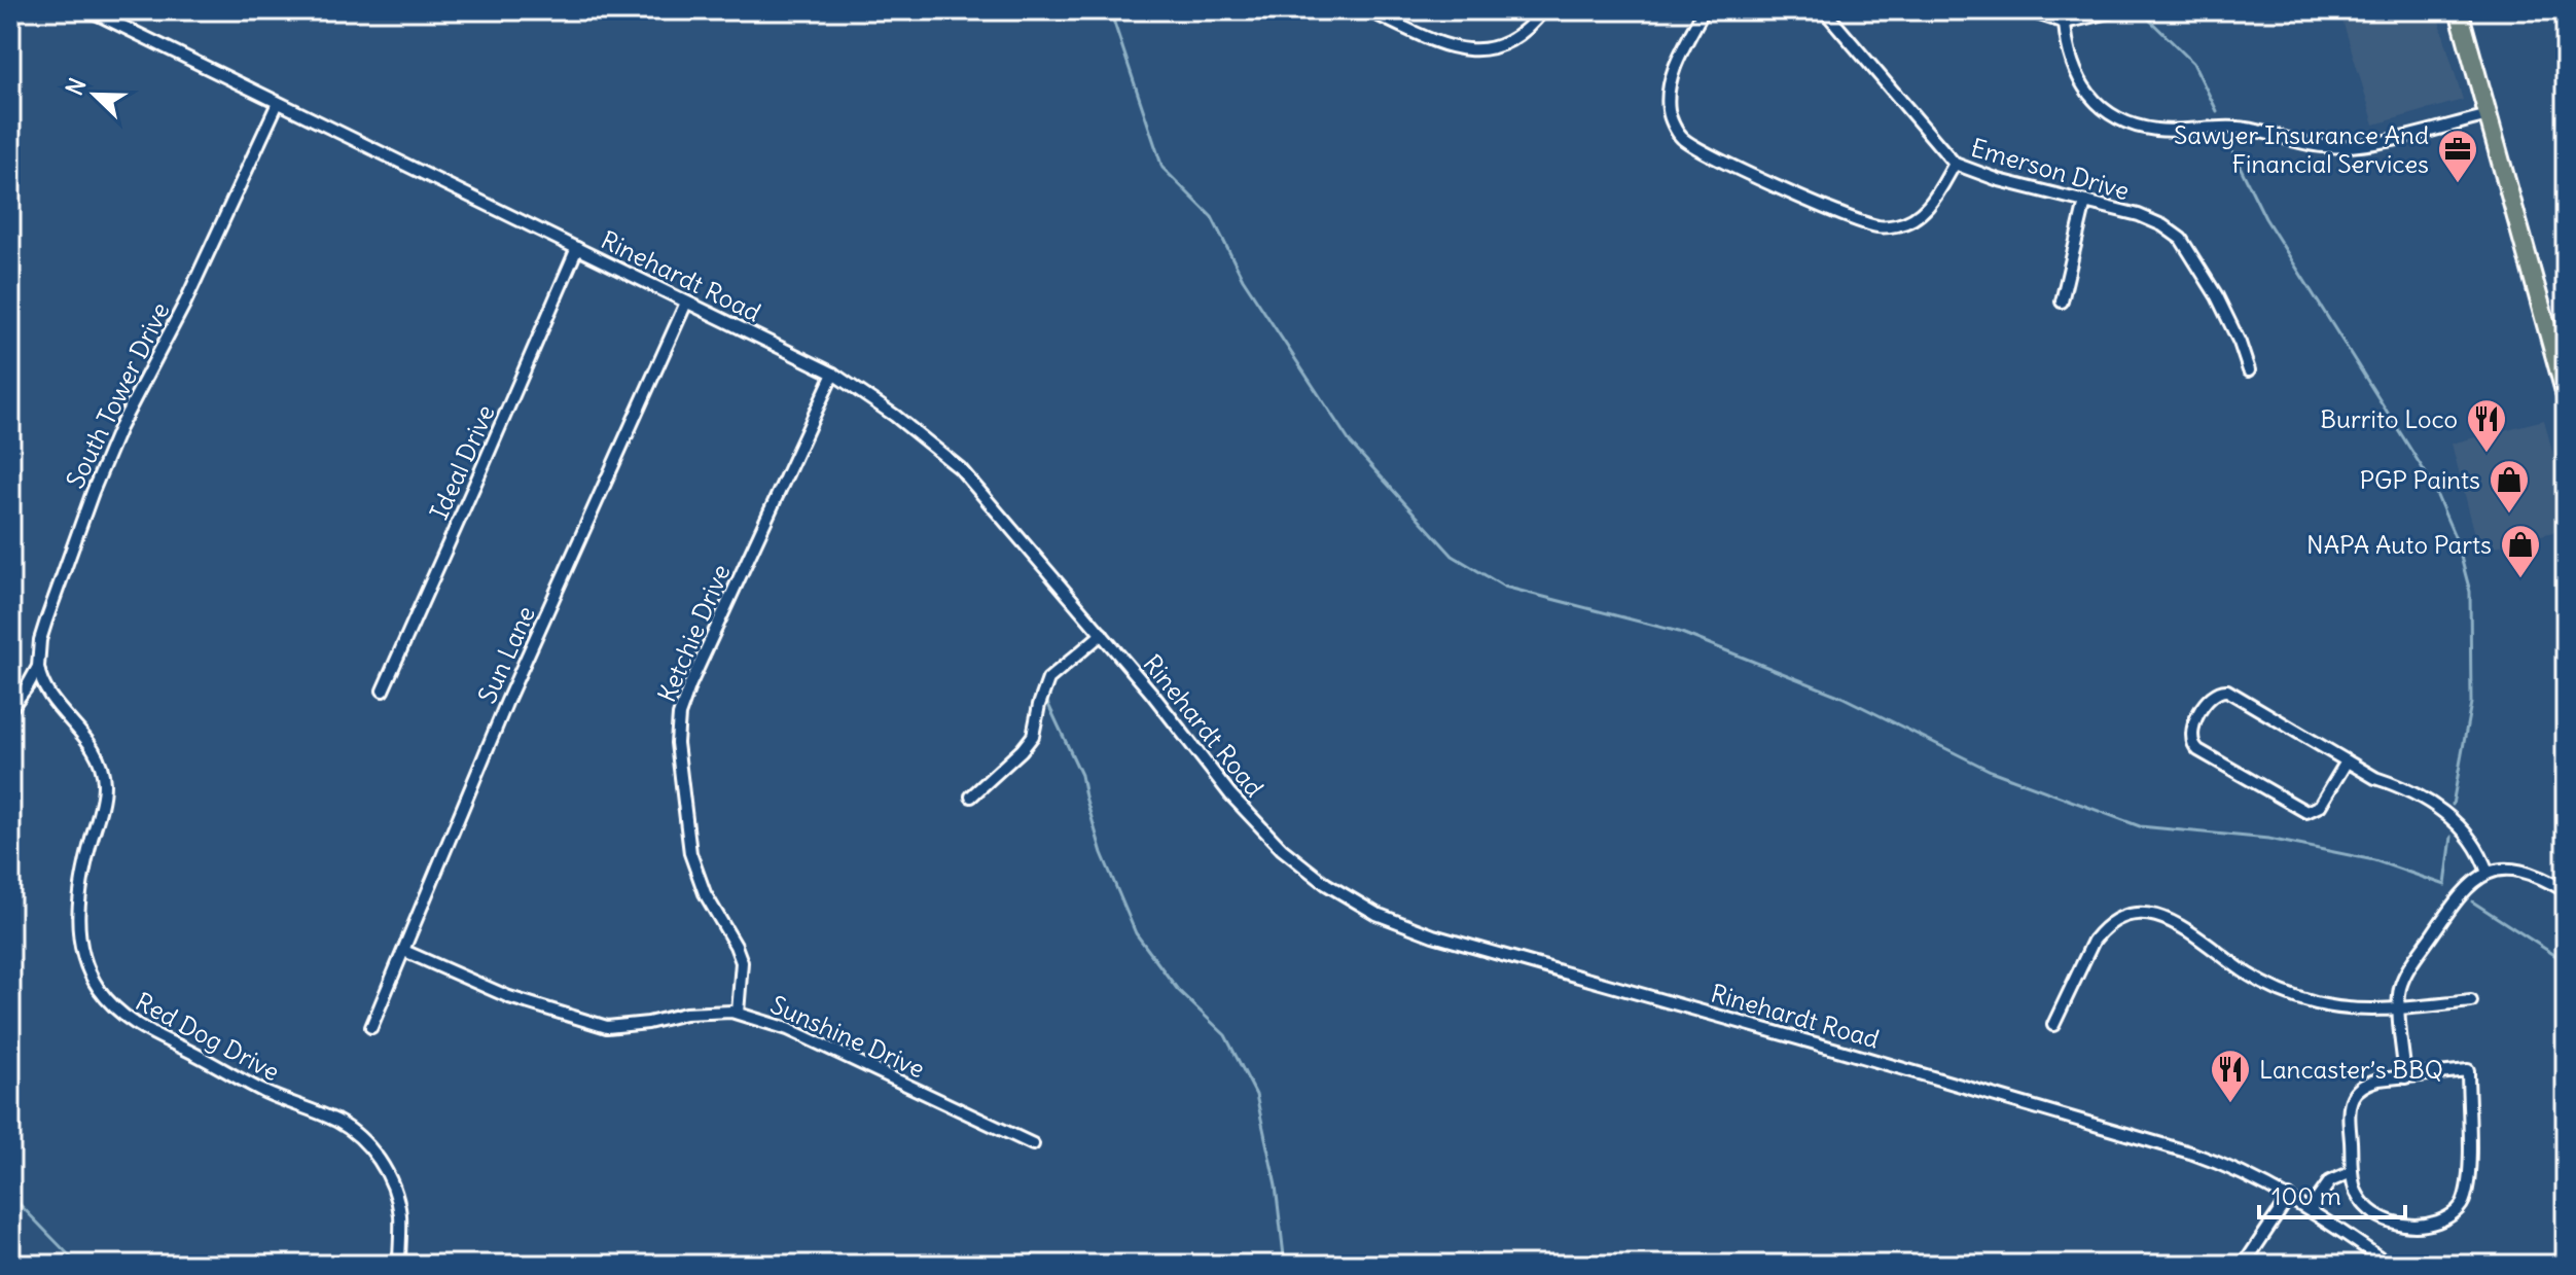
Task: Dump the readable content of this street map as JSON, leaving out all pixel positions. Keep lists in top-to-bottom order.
{
  "streets": {
    "street": [
      "Emerson Drive",
      "Rinehardt Road",
      "South Tower Drive",
      "Ideal Drive",
      "Ketchie Drive",
      "Sun Lane",
      "Red Dog Drive",
      "Sunshine Drive"
    ]
  },
  "crossings": [
    ["Rinehardt Road", "South Tower Drive"],
    ["Rinehardt Road", "Ideal Drive"],
    ["Rinehardt Road", "Ketchie Drive"],
    ["Rinehardt Road", "Sun Lane"],
    ["South Tower Drive", "Red Dog Drive"],
    ["Ketchie Drive", "Sunshine Drive"],
    ["Sun Lane", "Sunshine Drive"]
  ],
  "places": {
    "office": ["Sawyer Insurance And Financial Services"],
    "restaurant": ["Burrito Loco", "Lancaster’s BBQ"],
    "shop": ["PGP Paints", "NAPA Auto Parts"]
  },
  "scale_bar": "100 m",
  "north": "top left"
}
